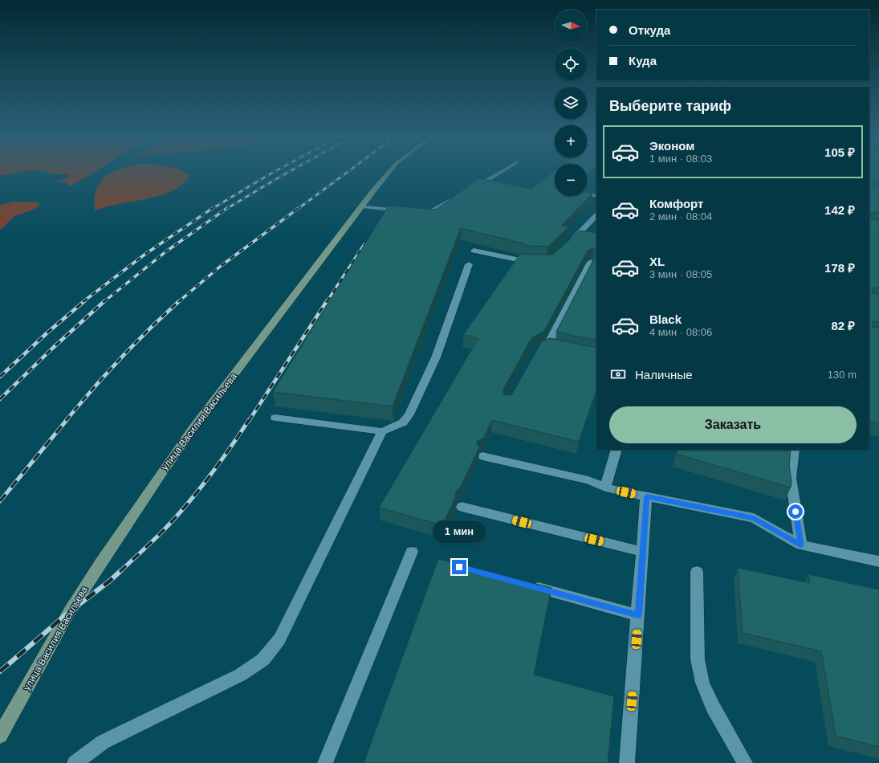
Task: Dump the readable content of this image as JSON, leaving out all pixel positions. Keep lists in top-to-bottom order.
{
  "streets": {
    "main road": ["улица Василия Васильева"]
  },
  "north": "right",
  "page": {
    "map_buttons": ["+", "−"],
    "banner": ["Откуда", "Куда"],
    "heading": "Выберите тариф",
    "list": [
      {
        "name": "Эконом",
        "note": "1 мин · 08:03",
        "value": "105 ₽"
      },
      {
        "name": "Комфорт",
        "note": "2 мин · 08:04",
        "value": "142 ₽"
      },
      {
        "name": "XL",
        "note": "3 мин · 08:05",
        "value": "178 ₽"
      },
      {
        "name": "Black",
        "note": "4 мин · 08:06",
        "value": "82 ₽"
      }
    ],
    "pay": ["Наличные", "130 m"],
    "buttons": "Заказать",
    "bubble": "1 мин"
  }
}
